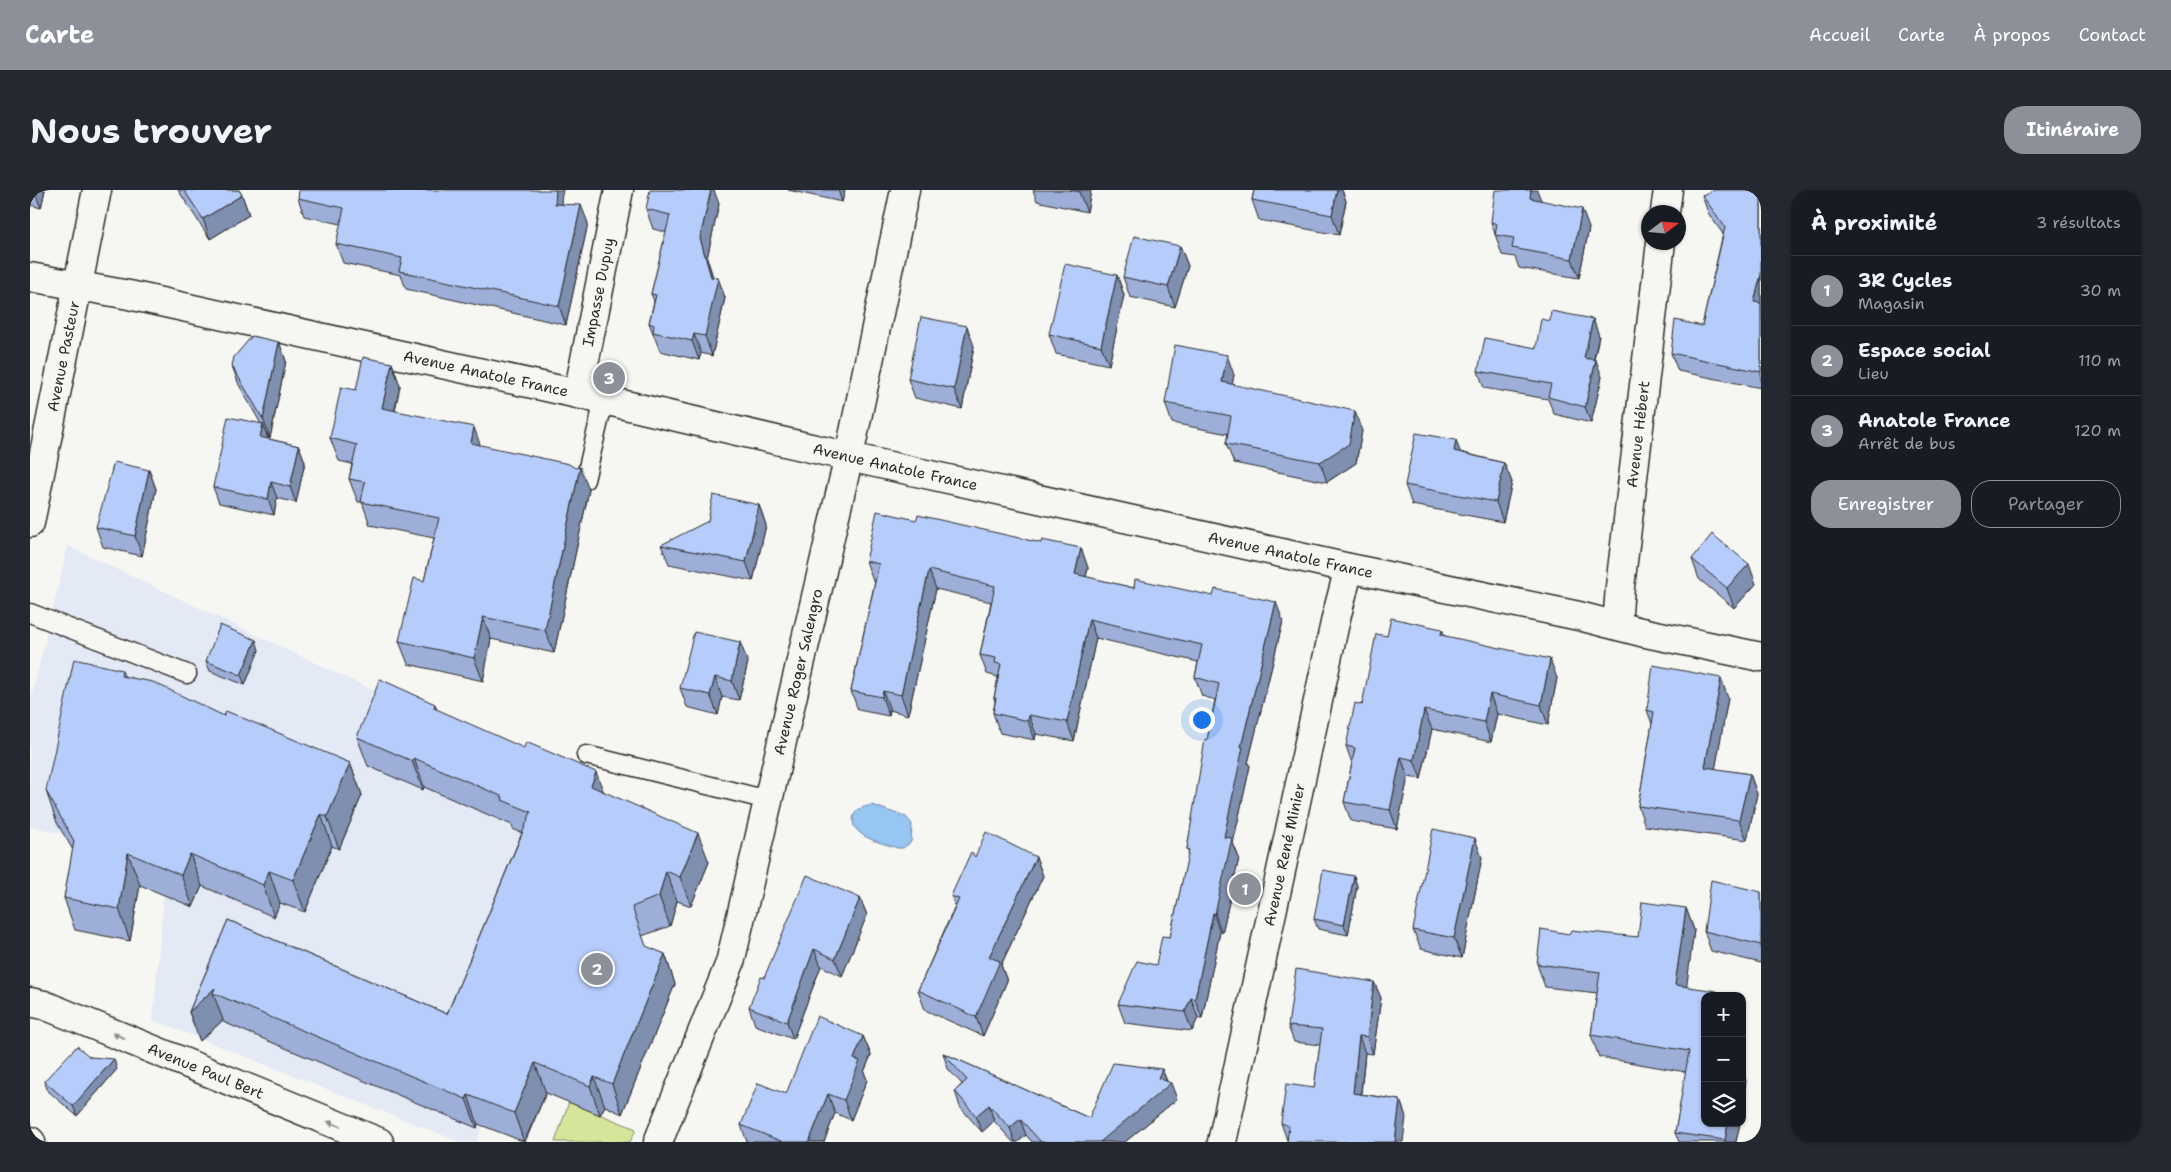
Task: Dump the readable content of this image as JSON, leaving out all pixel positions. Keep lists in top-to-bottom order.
{
  "streets": {
    "street": [
      "Impasse Dupuy",
      "Avenue Pasteur",
      "Avenue Anatole France",
      "Avenue Hébert",
      "Avenue Roger Salengro",
      "Avenue René Minier",
      "Avenue Paul Bert"
    ]
  },
  "crossings": [
    ["Impasse Dupuy", "Avenue Anatole France"],
    ["Avenue Pasteur", "Avenue Anatole France"],
    ["Avenue Anatole France", "Avenue Hébert"],
    ["Avenue Anatole France", "Avenue Roger Salengro"],
    ["Avenue Anatole France", "Avenue René Minier"]
  ],
  "one_way": ["Avenue Paul Bert"],
  "north": "right",
  "page": {
    "header": "Carte",
    "nav": [
      "Accueil",
      "Carte",
      "À propos",
      "Contact"
    ],
    "buttons": [
      "Itinéraire",
      ["Enregistrer", "Partager"]
    ],
    "title": "Nous trouver",
    "heading": ["À proximité", "3 résultats"],
    "list": [
      {
        "mark": "1",
        "name": "3R Cycles",
        "note": "Magasin",
        "value": "30 m"
      },
      {
        "mark": "2",
        "name": "Espace social",
        "note": "Lieu",
        "value": "110 m"
      },
      {
        "mark": "3",
        "name": "Anatole France",
        "note": "Arrêt de bus",
        "value": "120 m"
      }
    ],
    "pins": ["3", "1", "2"],
    "map_buttons": ["+", "−"]
  }
}
